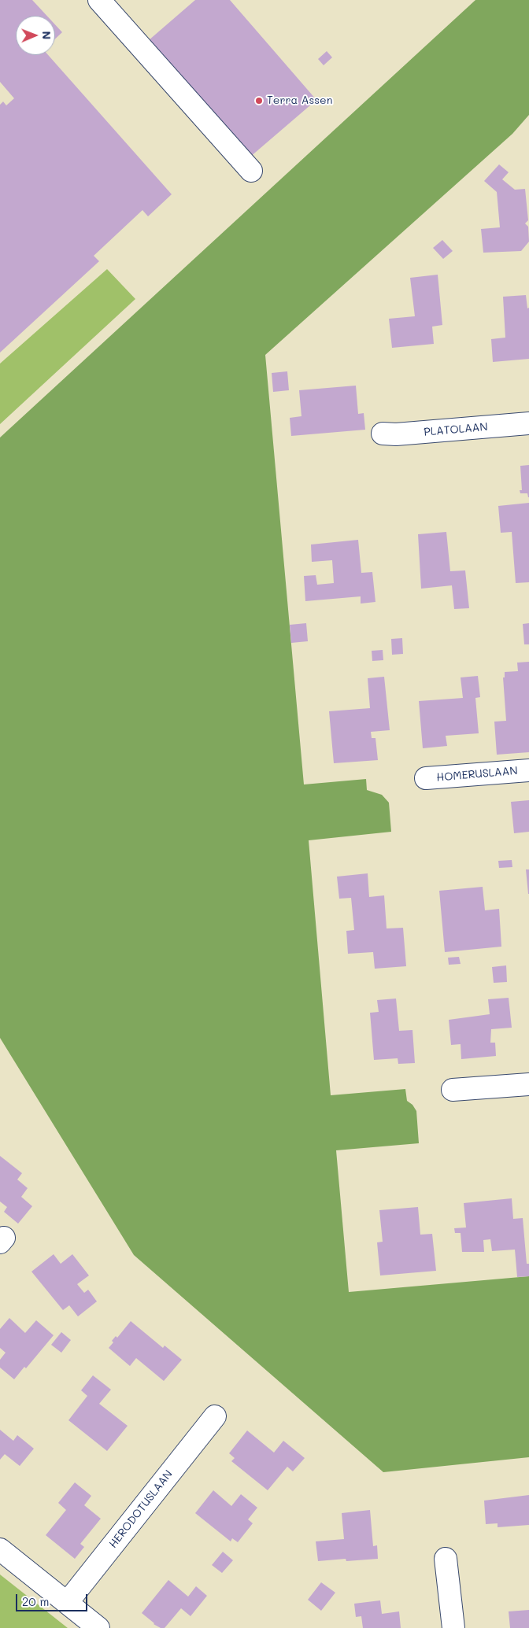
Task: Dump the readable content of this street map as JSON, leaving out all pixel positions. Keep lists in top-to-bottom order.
{
  "streets": {
    "street": ["PLATOLAAN", "HOMERUSLAAN", "HERODOTUSLAAN"]
  },
  "places": ["Terra Assen"],
  "scale_bar": "20 m",
  "north": "right"
}
